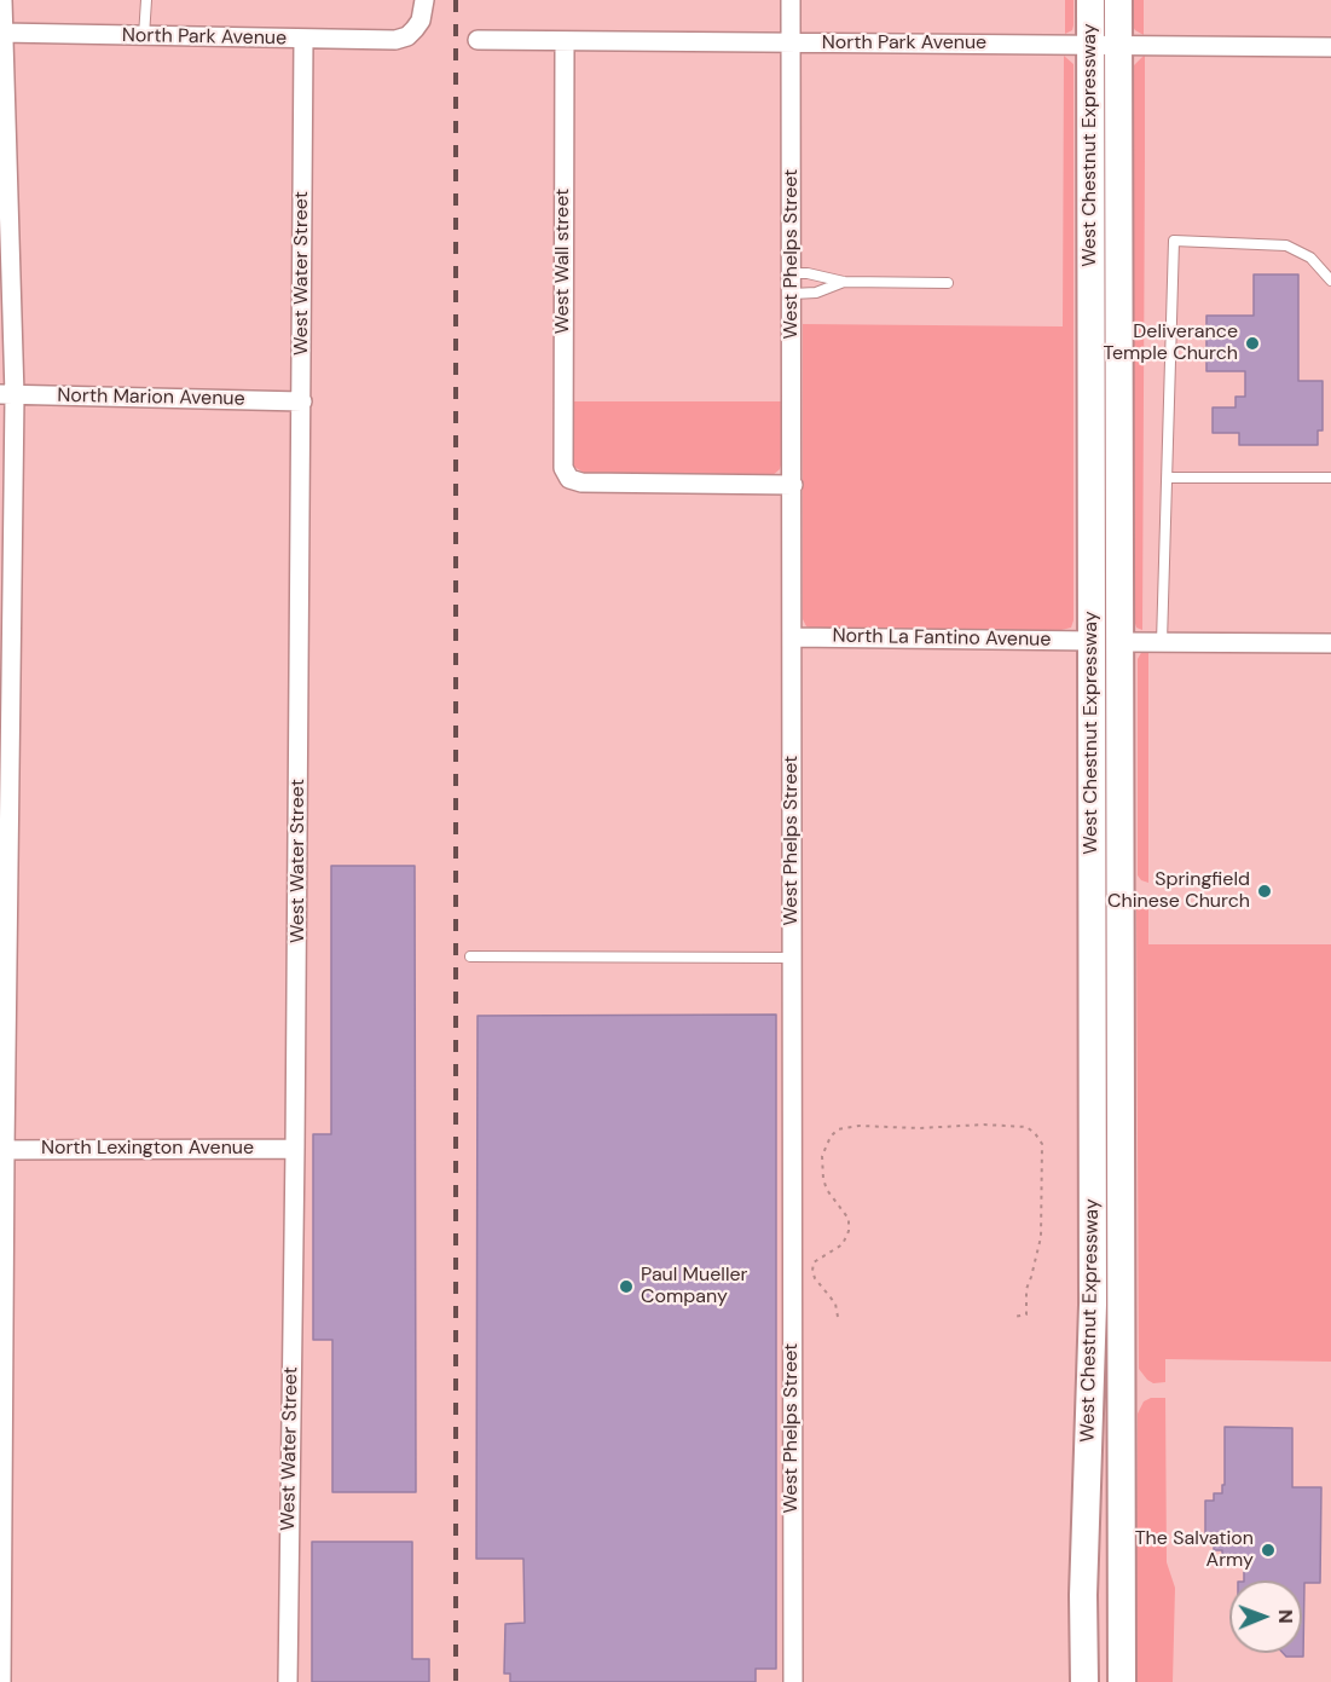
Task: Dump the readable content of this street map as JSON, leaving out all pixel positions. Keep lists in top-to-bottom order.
{
  "streets": {
    "main road": ["West Chestnut Expressway"],
    "street": [
      "North Park Avenue",
      "West Phelps Street",
      "West Wall street",
      "West Water Street",
      "North Marion Avenue",
      "North La Fantino Avenue",
      "North Lexington Avenue"
    ]
  },
  "crossings": [
    ["North Park Avenue", "West Chestnut Expressway"],
    ["North Park Avenue", "West Phelps Street"],
    ["North Park Avenue", "West Wall street"],
    ["North Park Avenue", "West Water Street"],
    ["West Chestnut Expressway", "North La Fantino Avenue"],
    ["West Phelps Street", "West Wall street"],
    ["West Phelps Street", "North La Fantino Avenue"],
    ["West Water Street", "North Marion Avenue"],
    ["West Water Street", "North Lexington Avenue"]
  ],
  "places": [
    "Deliverance Temple Church",
    "Springfield Chinese Church",
    "Paul Mueller Company",
    "The Salvation Army"
  ],
  "north": "right"
}
